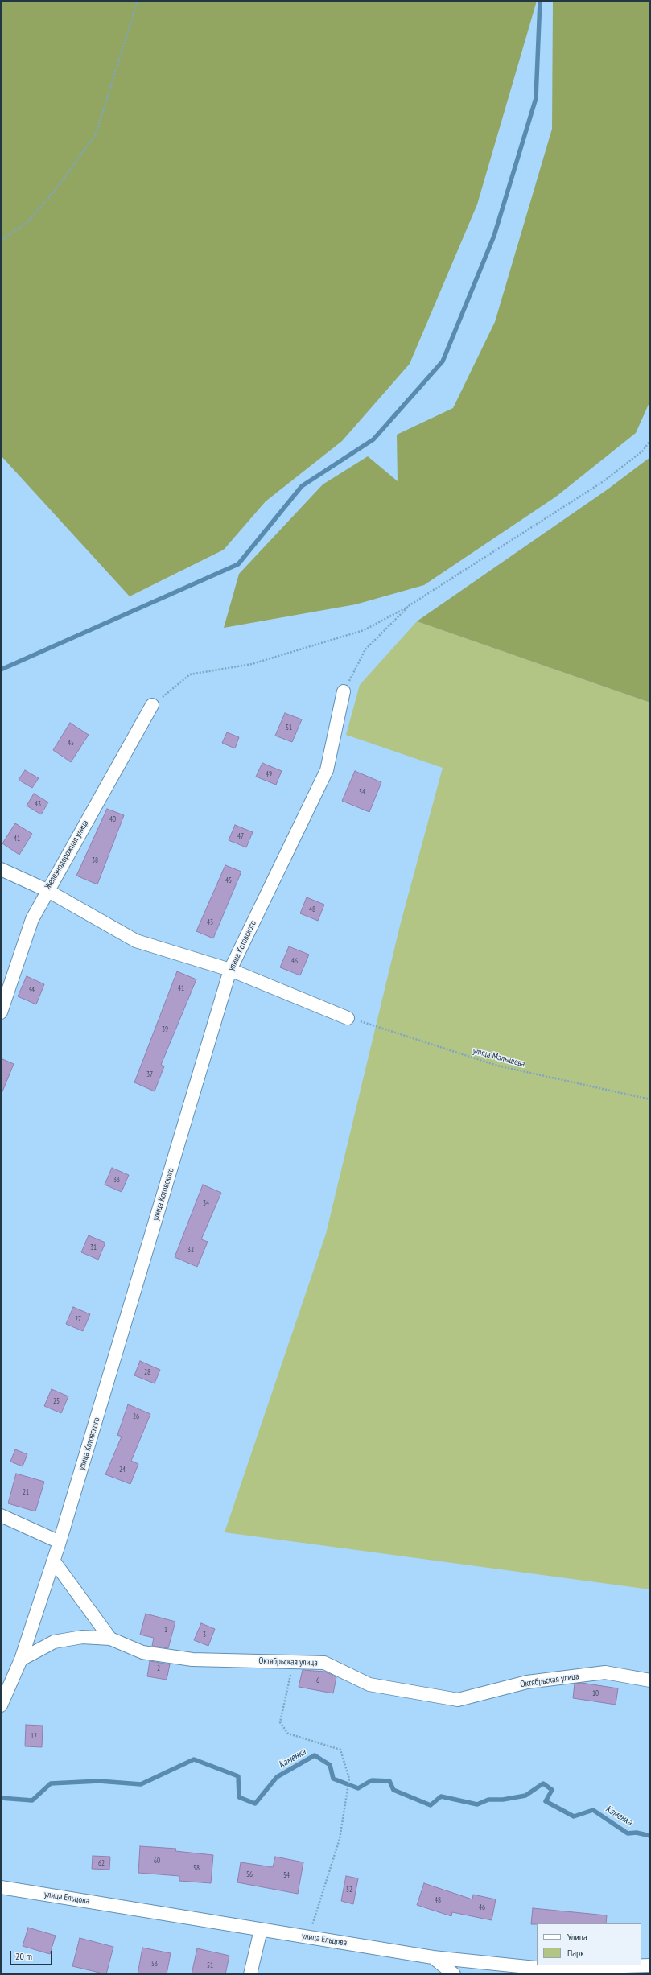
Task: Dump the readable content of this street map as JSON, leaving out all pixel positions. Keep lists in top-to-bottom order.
{
  "streets": {
    "street": [
      "Железнодорожная улица",
      "улица Котовского",
      "Октябрьская улица",
      "улица Ельцова"
    ],
    "path": ["улица Малышева"]
  },
  "crossings": [
    ["улица Котовского", "Октябрьская улица"]
  ],
  "water": ["Каменка"],
  "house_numbers": [
    "51",
    "45",
    "49",
    "54",
    "43",
    "40",
    "47",
    "41",
    "38",
    "45",
    "48",
    "43",
    "46",
    "41",
    "34",
    "39",
    "37",
    "33",
    "34",
    "31",
    "32",
    "27",
    "28",
    "25",
    "26",
    "24",
    "21",
    "1",
    "3",
    "2",
    "6",
    "10",
    "12",
    "60",
    "62",
    "58",
    "56",
    "54",
    "52",
    "48",
    "46",
    "53",
    "51"
  ],
  "legend": ["Улица", "Парк"],
  "scale_bar": "20 m"
}
